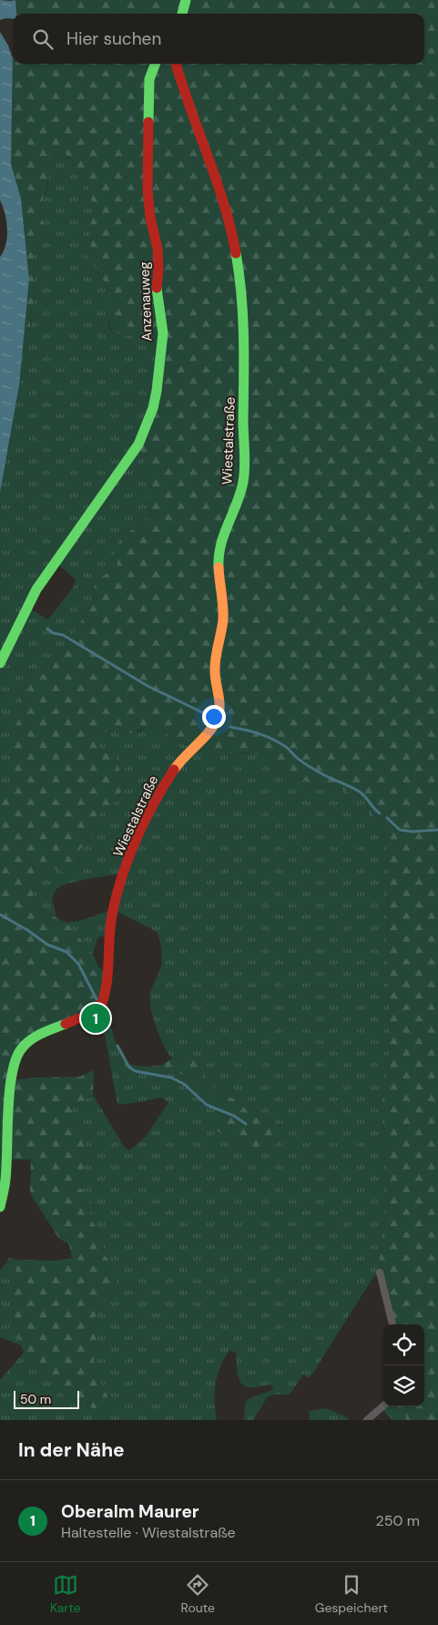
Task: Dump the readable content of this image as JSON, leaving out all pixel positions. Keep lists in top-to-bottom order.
{
  "streets": {
    "street": ["Anzenauweg", "Wiestalstraße"]
  },
  "scale_bar": "50 m",
  "page": {
    "search": "Hier suchen",
    "pins": "1",
    "scale": "50 m",
    "heading": "In der Nähe",
    "list": [
      {
        "mark": "1",
        "name": "Oberalm Maurer",
        "note": "Haltestelle · Wiestalstraße",
        "value": "250 m"
      }
    ],
    "nav": ["Karte", "Route", "Gespeichert"]
  }
}
